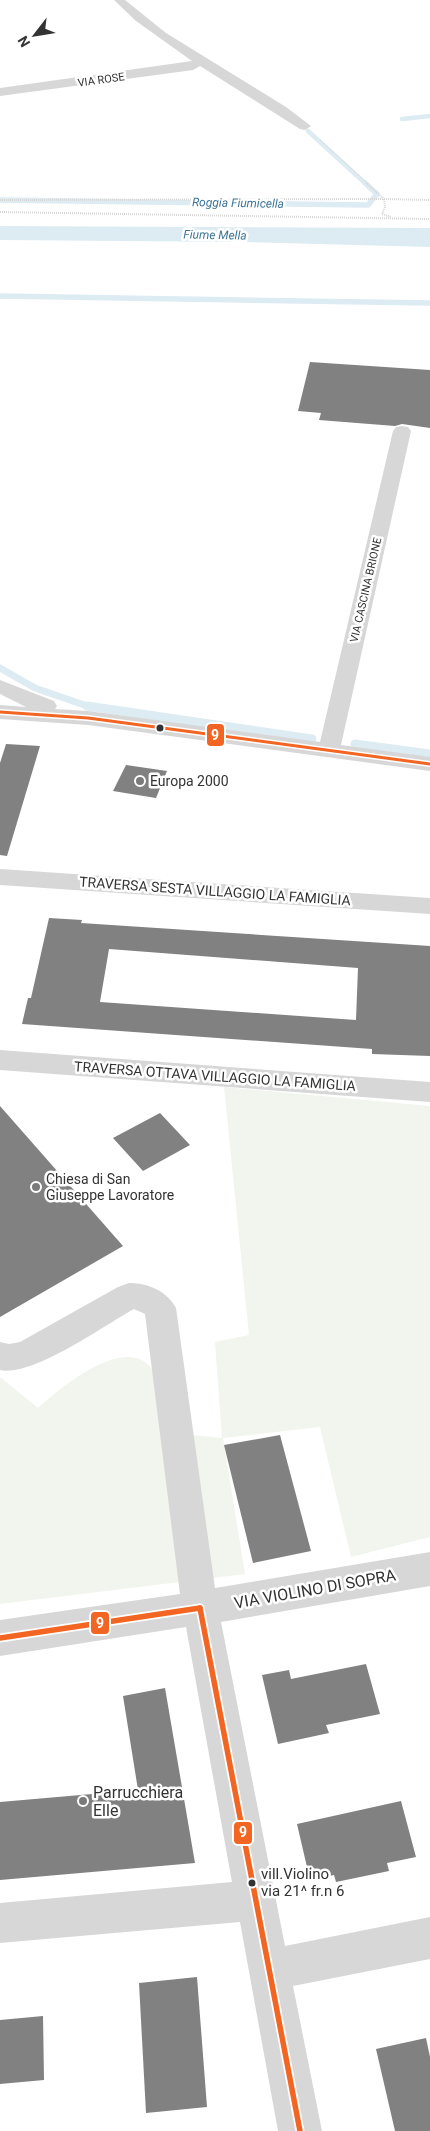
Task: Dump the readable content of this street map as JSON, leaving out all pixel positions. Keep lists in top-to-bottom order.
{
  "streets": {
    "street": [
      "VIA ROSE",
      "VIA CASCINA BRIONE",
      "TRAVERSA SESTA VILLAGGIO LA FAMIGLIA",
      "TRAVERSA OTTAVA VILLAGGIO LA FAMIGLIA",
      "VIA VIOLINO DI SOPRA"
    ]
  },
  "water": ["Roggia Fiumicella", "Fiume Mella"],
  "places": [
    "Europa 2000",
    "Chiesa di San Giuseppe Lavoratore",
    "Parrucchiera Elle",
    "vill.Violino via 21^ fr.n 6"
  ],
  "lines": ["transit line 9"],
  "north": "bottom left"
}
